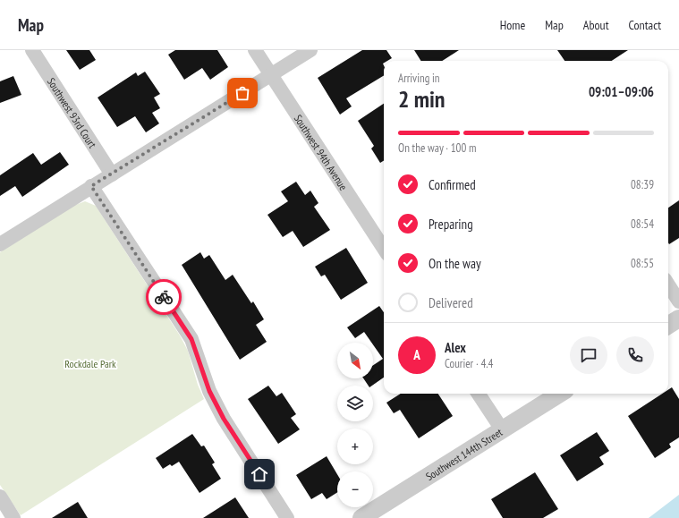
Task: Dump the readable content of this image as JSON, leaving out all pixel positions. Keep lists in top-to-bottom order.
{
  "streets": {
    "street": ["Southwest 93rd Court", "Southwest 94th Avenue", "Southwest 144th Street"]
  },
  "parks": ["Rockdale Park"],
  "north": "bottom right",
  "page": {
    "header": "Map",
    "nav": [
      "Home",
      "Map",
      "About",
      "Contact"
    ],
    "heading": ["2 min", "Arriving in", "09:01–09:06"],
    "panel": ["Alex", "Courier · 4.4"],
    "bar": "On the way · 100 m",
    "list": [
      ["Confirmed", "08:39"],
      ["Preparing", "08:54"],
      ["On the way", "08:55"],
      "Delivered"
    ],
    "round": "A",
    "map_buttons": ["+", "−"]
  }
}
